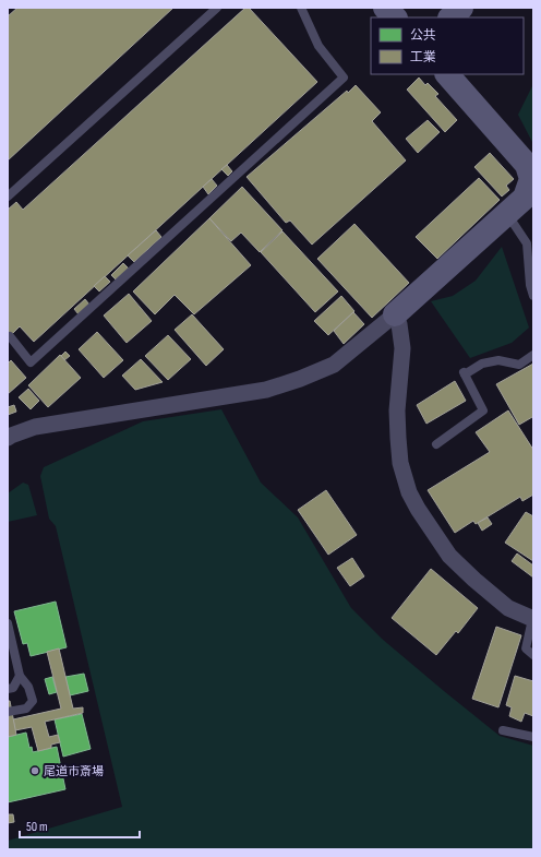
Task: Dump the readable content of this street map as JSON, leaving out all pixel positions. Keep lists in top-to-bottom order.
{
  "places": ["尾道市斎場"],
  "legend": ["公共", "工業"],
  "scale_bar": "50 m"
}
